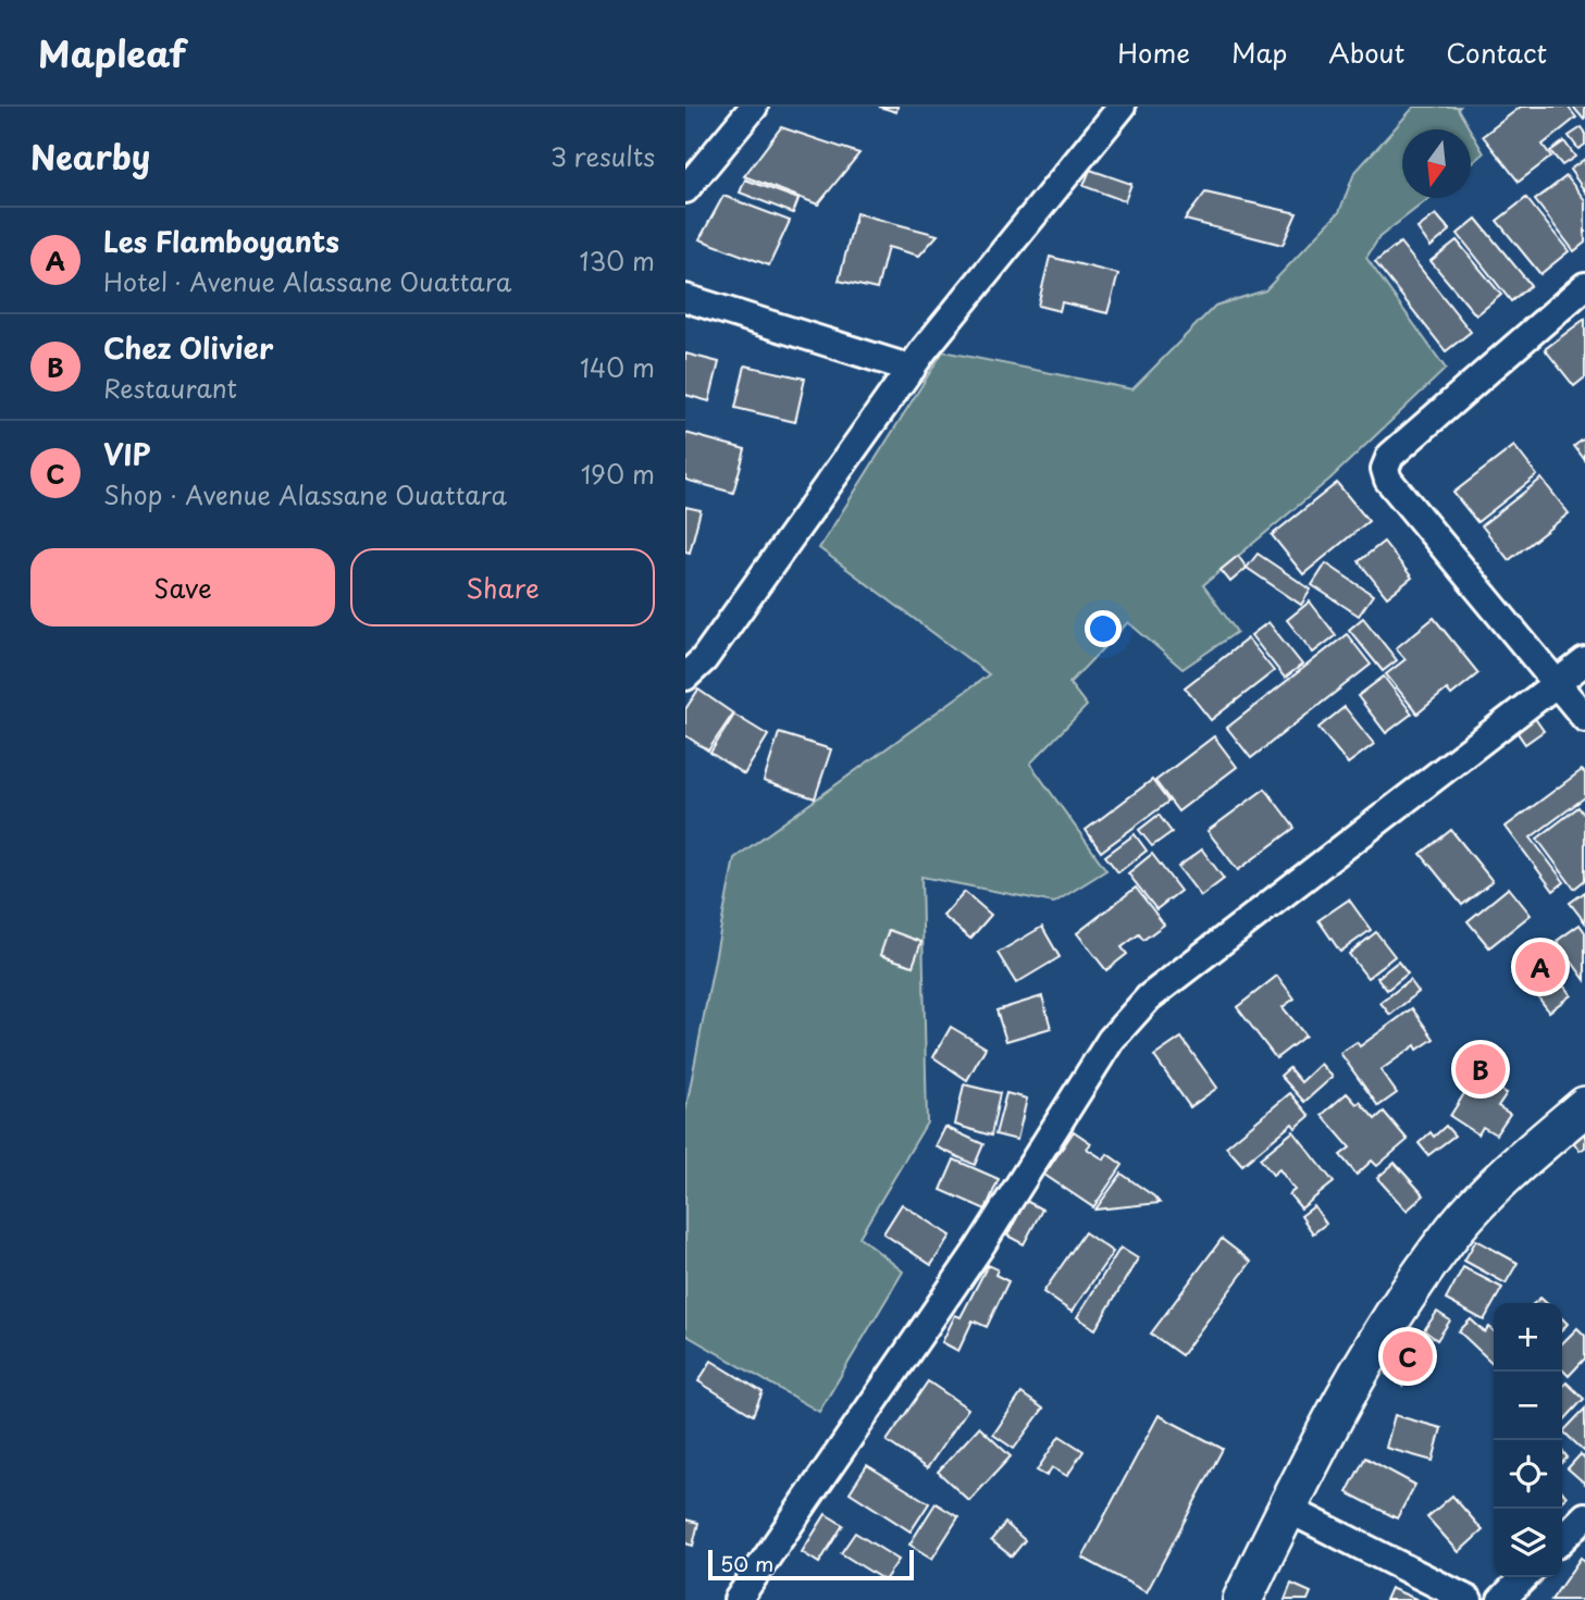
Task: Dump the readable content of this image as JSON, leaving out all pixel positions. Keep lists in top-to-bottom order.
{
  "scale_bar": "50 m",
  "north": "bottom",
  "page": {
    "header": "Mapleaf",
    "nav": [
      "Home",
      "Map",
      "About",
      "Contact"
    ],
    "heading": ["Nearby", "3 results"],
    "list": [
      {
        "mark": "A",
        "name": "Les Flamboyants",
        "note": "Hotel · Avenue Alassane Ouattara",
        "value": "130 m"
      },
      {
        "mark": "B",
        "name": "Chez Olivier",
        "note": "Restaurant",
        "value": "140 m"
      },
      {
        "mark": "C",
        "name": "VIP",
        "note": "Shop · Avenue Alassane Ouattara",
        "value": "190 m"
      }
    ],
    "buttons": ["Save", "Share"],
    "pins": ["A", "B", "C"],
    "map_buttons": ["+", "−"],
    "scale": "50 m"
  }
}
